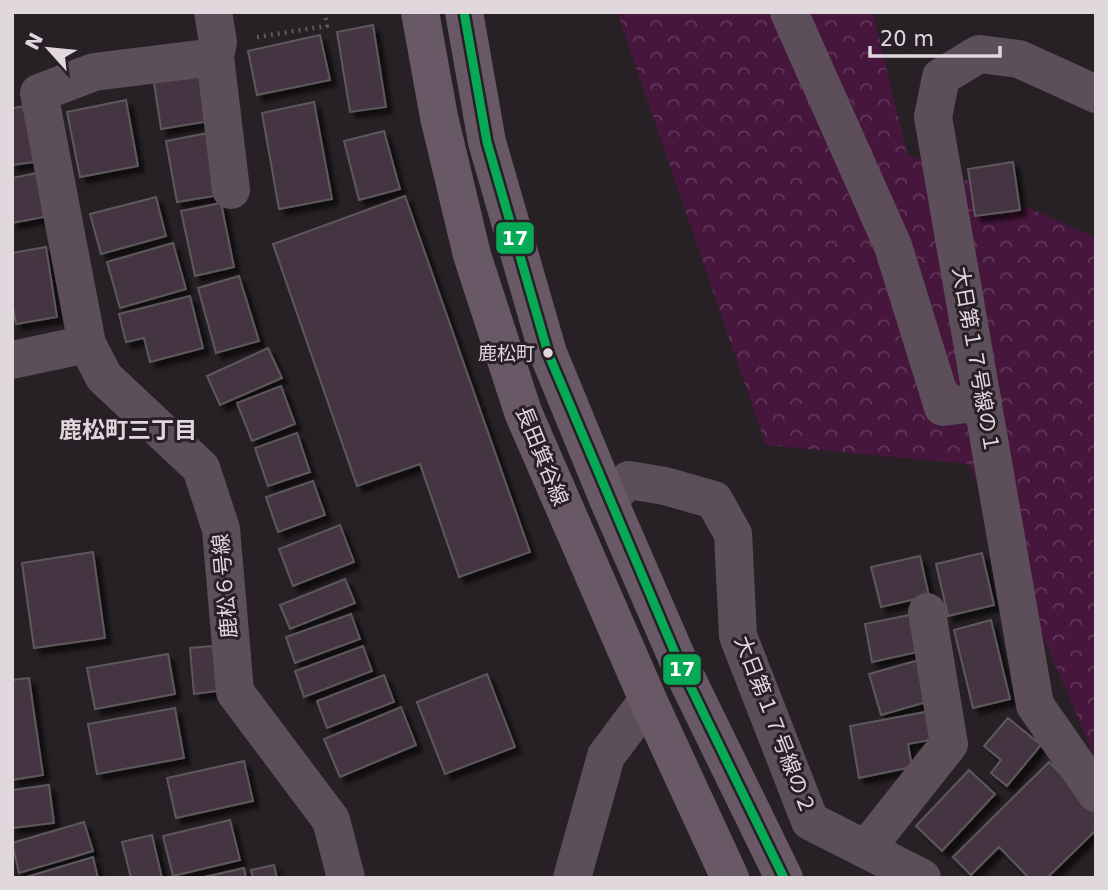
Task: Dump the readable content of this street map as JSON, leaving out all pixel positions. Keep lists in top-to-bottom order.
{
  "streets": {
    "street": [
      "大日第１７号線の１",
      "長田箕谷線",
      "鹿松６号線",
      "大日第１７号線の２"
    ]
  },
  "districts": ["鹿松町三丁目"],
  "places": ["鹿松町"],
  "lines": ["transit line 17"],
  "scale_bar": "20 m",
  "north": "top left"
}
